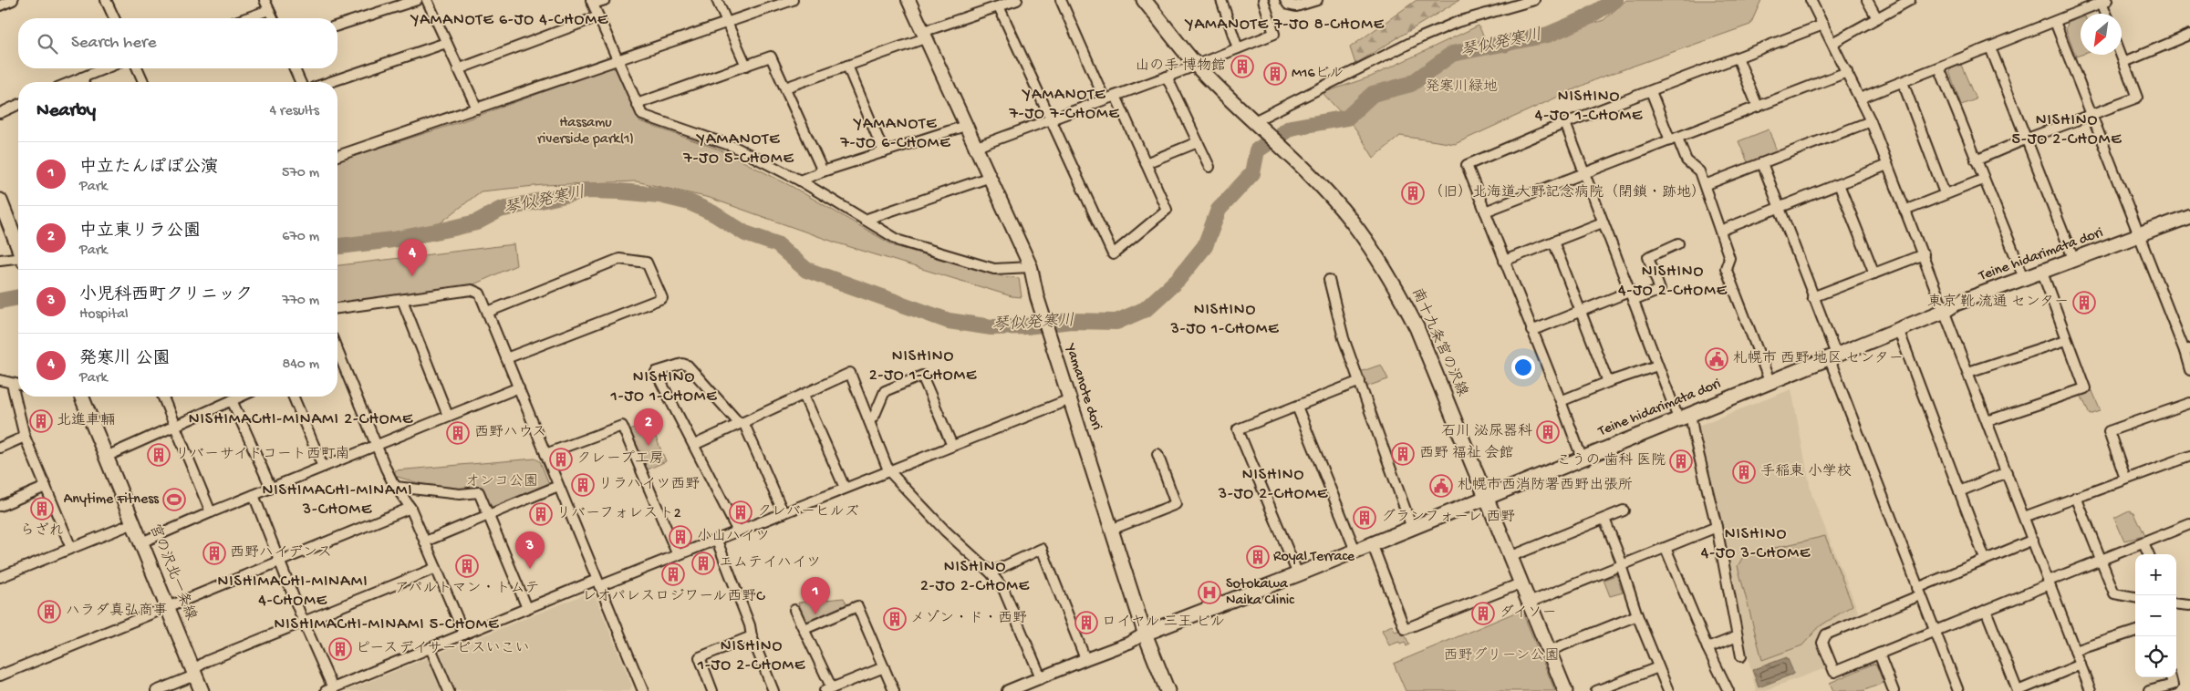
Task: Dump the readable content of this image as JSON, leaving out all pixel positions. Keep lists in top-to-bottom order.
{
  "streets": {
    "main road": [
      "Teine hidarimata dori",
      "南十九条宮の沢線",
      "Yamanote dori",
      "宮の沢北一条線"
    ]
  },
  "crossings": [
    ["Teine hidarimata dori", "南十九条宮の沢線"],
    ["Teine hidarimata dori", "Yamanote dori"]
  ],
  "districts": [
    "YAMANOTE 6-JO 4-CHOME",
    "YAMANOTE 7-JO 8-CHOME",
    "YAMANOTE 7-JO 7-CHOME",
    "NISHINO 4-JO 1-CHOME",
    "NISHINO 5-JO 2-CHOME",
    "YAMANOTE 7-JO 6-CHOME",
    "YAMANOTE 7-JO 5-CHOME",
    "NISHINO 4-JO 2-CHOME",
    "NISHINO 3-JO 1-CHOME",
    "NISHINO 2-JO 1-CHOME",
    "NISHINO 1-JO 1-CHOME",
    "NISHIMACHI-MINAMI 2-CHOME",
    "NISHINO 3-JO 2-CHOME",
    "NISHIMACHI-MINAMI 3-CHOME",
    "NISHINO 4-JO 3-CHOME",
    "NISHINO 2-JO 2-CHOME",
    "NISHIMACHI-MINAMI 4-CHOME",
    "NISHIMACHI-MINAMI 5-CHOME",
    "NISHINO 1-JO 2-CHOME"
  ],
  "water": ["琴似発寒川"],
  "parks": [
    "発寒川緑地",
    "Hassamu riverside park(1)",
    "オンコ公園",
    "西野グリーン公園"
  ],
  "places": {
    "building": [
      "山の手 博物館",
      "M16ビル",
      "（旧）北海道大野記念病院（閉鎖・跡地）",
      "東京 靴 流通 センター",
      "北進車輛",
      "石川 泌尿器科",
      "西野ハウス",
      "西野 福祉 会館",
      "リバーサイドコート西町南",
      "クレープ工房",
      "こうの 歯科 医院",
      "手稲東 小学校",
      "リラハイツ西野",
      "らざれ",
      "クレバーヒルズ",
      "リバーフォレスト2",
      "グランフォーレ 西野",
      "小山ハイツ",
      "西野ハイデンス",
      "Royal Terrace",
      "エムテイハイツ",
      "アパルトマン・トムテ",
      "レオパレスロジワール西野C",
      "ハラダ真弘商事",
      "ダイソー",
      "メゾン・ド・西野",
      "ロイヤル 三王 ビル",
      "ピースデイサービスいこい"
    ],
    "public building": ["札幌市 西野 地区 センター", "札幌市西消防署西野出張所"],
    "sports": ["Anytime Fitness"],
    "hospital": ["Sotokawa Naika Clinic"]
  },
  "north": "bottom left",
  "page": {
    "search": "Search here",
    "heading": ["Nearby", "4 results"],
    "list": [
      {
        "mark": "1",
        "name": "中立たんぽぽ公演",
        "note": "Park",
        "value": "570 m"
      },
      {
        "mark": "2",
        "name": "中立東リラ公園",
        "note": "Park",
        "value": "670 m"
      },
      {
        "mark": "3",
        "name": "小児科西町クリニック",
        "note": "Hospital",
        "value": "770 m"
      },
      {
        "mark": "4",
        "name": "発寒川 公園",
        "note": "Park",
        "value": "840 m"
      }
    ],
    "pins": [
      "4",
      "2",
      "3",
      "1"
    ],
    "map_buttons": ["+", "−"]
  }
}
